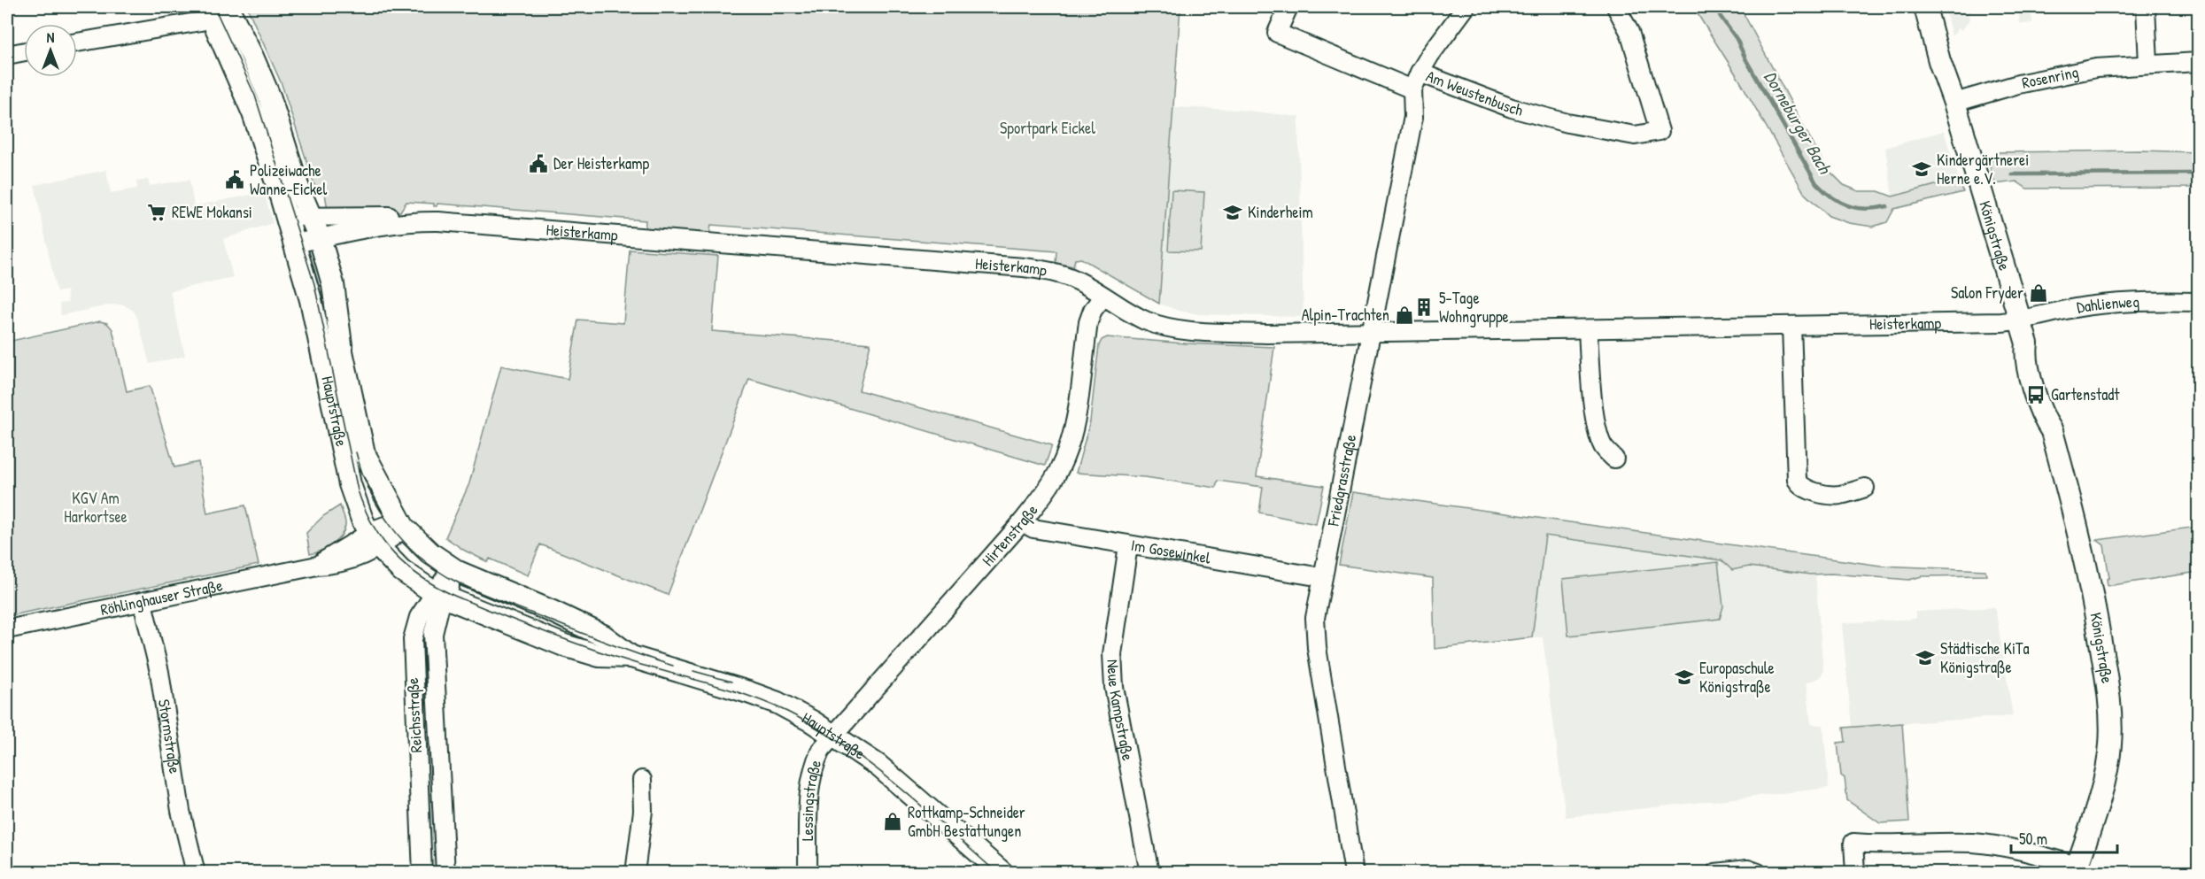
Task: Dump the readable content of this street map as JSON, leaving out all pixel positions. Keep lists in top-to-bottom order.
{
  "streets": {
    "street": [
      "Rosenring",
      "Am Weustenbusch",
      "Heisterkamp",
      "Königstraße",
      "Dahlienweg",
      "Hauptstraße",
      "Friedgrasstraße",
      "Hirtenstraße",
      "Im Gosewinkel",
      "Röhlinghauser Straße",
      "Neue Kampstraße",
      "Reichsstraße",
      "Stormstraße",
      "Lessingstraße"
    ]
  },
  "crossings": [
    ["Rosenring", "Königstraße"],
    ["Am Weustenbusch", "Friedgrasstraße"],
    ["Heisterkamp", "Königstraße"],
    ["Heisterkamp", "Dahlienweg"],
    ["Heisterkamp", "Hauptstraße"],
    ["Heisterkamp", "Friedgrasstraße"],
    ["Heisterkamp", "Hirtenstraße"],
    ["Königstraße", "Dahlienweg"],
    ["Hauptstraße", "Hirtenstraße"],
    ["Hauptstraße", "Röhlinghauser Straße"],
    ["Hauptstraße", "Reichsstraße"],
    ["Hauptstraße", "Lessingstraße"],
    ["Friedgrasstraße", "Im Gosewinkel"],
    ["Hirtenstraße", "Im Gosewinkel"],
    ["Hirtenstraße", "Lessingstraße"],
    ["Im Gosewinkel", "Neue Kampstraße"],
    ["Röhlinghauser Straße", "Stormstraße"]
  ],
  "water": ["Dorneburger Bach"],
  "parks": ["Sportpark Eickel", "KGV Am Harkortsee"],
  "places": {
    "public building": ["Der Heisterkamp", "Polizeiwache Wanne-Eickel"],
    "school or university": [
      "Kindergärtnerei Herne e.V.",
      "Kinderheim",
      "Städtische KiTa Königstraße",
      "Europaschule Königstraße"
    ],
    "supermarket": ["REWE Mokansi"],
    "shop": ["Salon Fryder", "Alpin-Trachten", "Rottkamp-Schneider GmbH Bestattungen"],
    "building": ["5-Tage Wohngruppe"],
    "bus stop": ["Gartenstadt"]
  },
  "scale_bar": "50 m",
  "north": "top"
}
